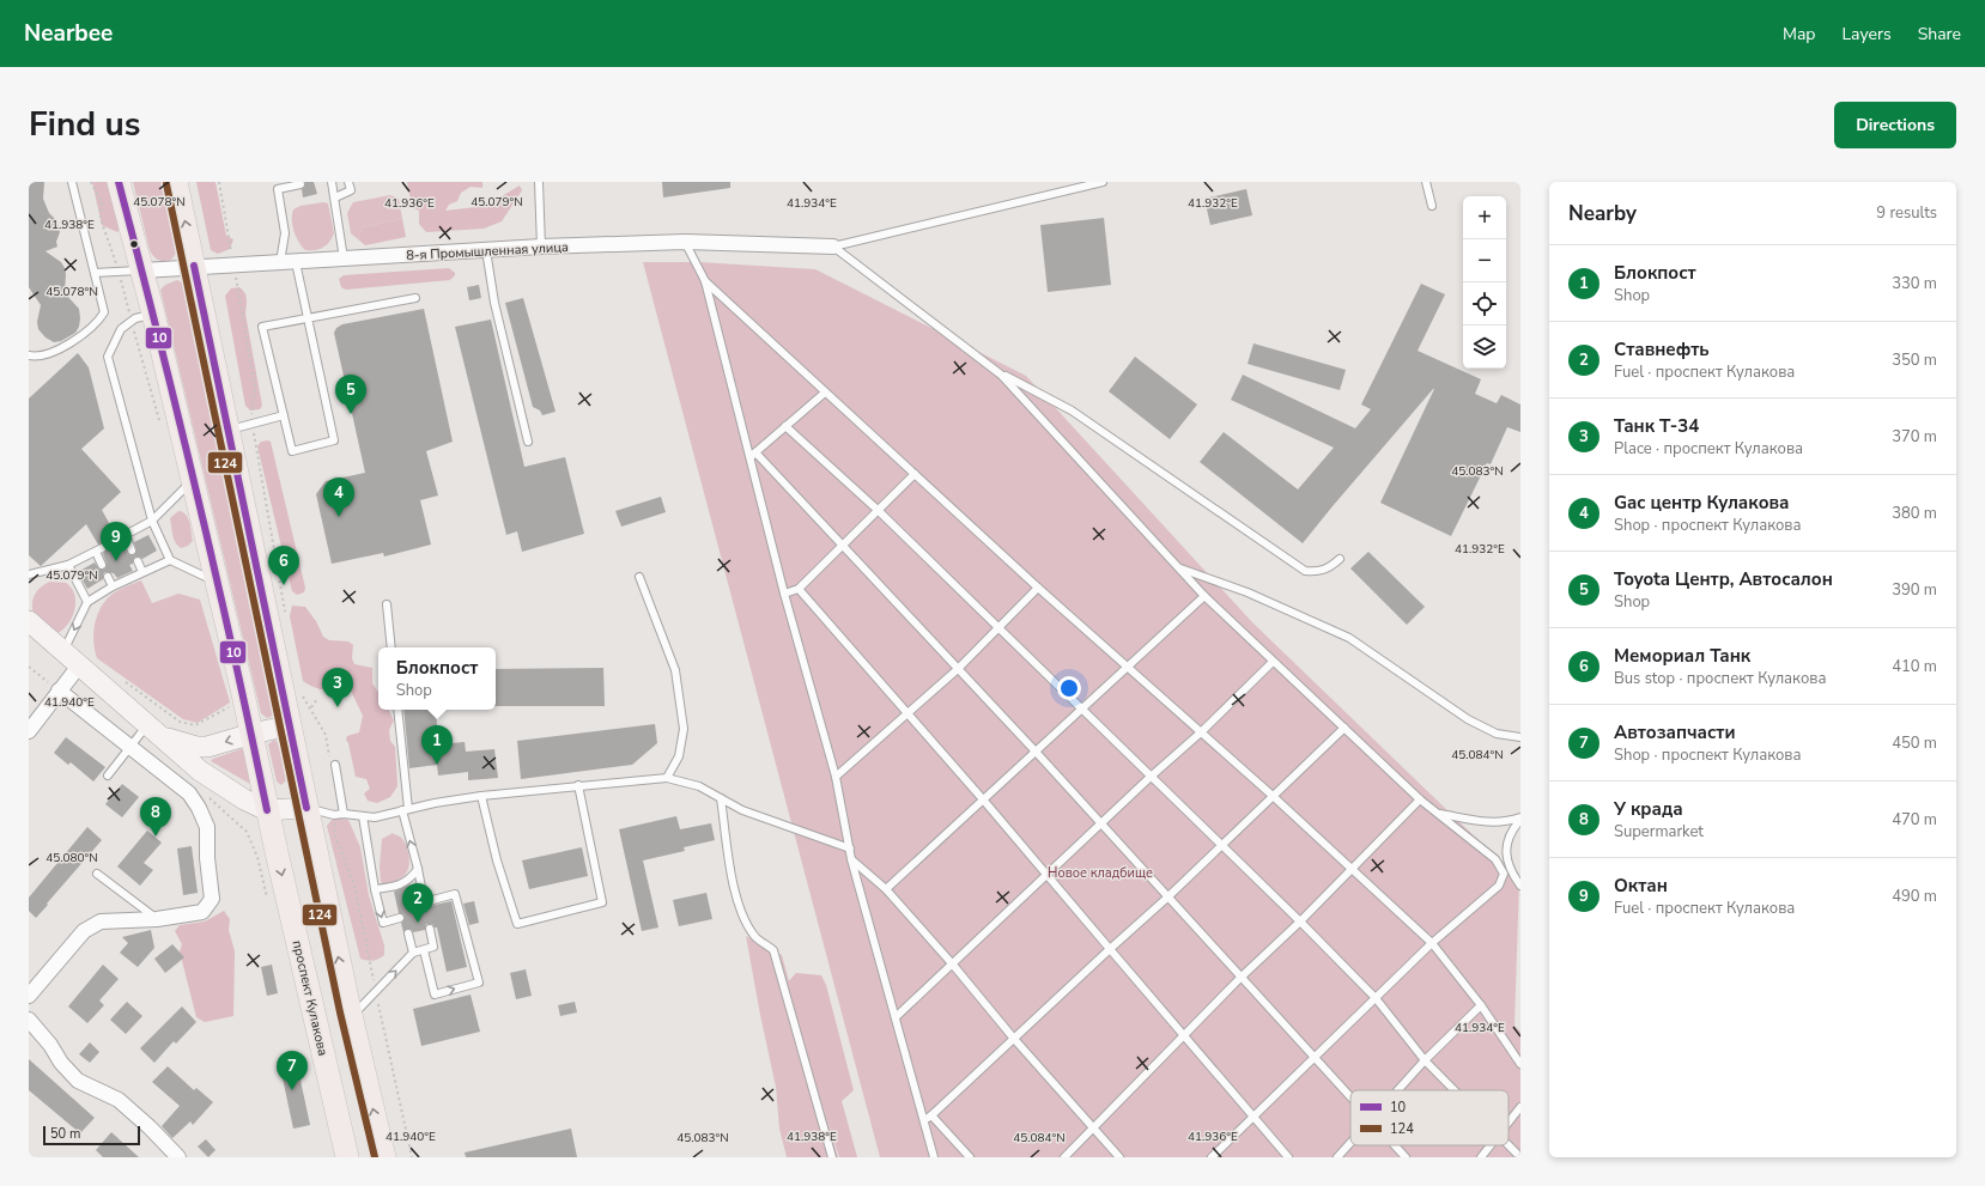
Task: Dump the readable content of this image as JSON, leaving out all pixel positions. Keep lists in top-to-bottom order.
{
  "streets": {
    "main road": ["проспект Кулакова"],
    "street": ["8-я Промышленная улица"]
  },
  "crossings": [
    ["8-я Промышленная улица", "проспект Кулакова"]
  ],
  "parks": ["Новое кладбище"],
  "lines": ["transit line 10", "transit line 124"],
  "legend": ["10", "124"],
  "scale_bar": "50 m",
  "page": {
    "header": "Nearbee",
    "nav": ["Map", "Layers", "Share"],
    "title": "Find us",
    "buttons": "Directions",
    "heading": ["Nearby", "9 results"],
    "map_buttons": ["+", "−"],
    "list": [
      {
        "mark": "1",
        "name": "Блокпост",
        "note": "Shop",
        "value": "330 m"
      },
      {
        "mark": "2",
        "name": "Ставнефть",
        "note": "Fuel · проспект Кулакова",
        "value": "350 m"
      },
      {
        "mark": "3",
        "name": "Танк Т-34",
        "note": "Place · проспект Кулакова",
        "value": "370 m"
      },
      {
        "mark": "4",
        "name": "Gac центр Кулакова",
        "note": "Shop · проспект Кулакова",
        "value": "380 m"
      },
      {
        "mark": "5",
        "name": "Toyota Центр, Автосалон",
        "note": "Shop",
        "value": "390 m"
      },
      {
        "mark": "6",
        "name": "Мемориал Танк",
        "note": "Bus stop · проспект Кулакова",
        "value": "410 m"
      },
      {
        "mark": "7",
        "name": "Автозапчасти",
        "note": "Shop · проспект Кулакова",
        "value": "450 m"
      },
      {
        "mark": "8",
        "name": "У крада",
        "note": "Supermarket",
        "value": "470 m"
      },
      {
        "mark": "9",
        "name": "Октан",
        "note": "Fuel · проспект Кулакова",
        "value": "490 m"
      }
    ],
    "pins": [
      "5",
      "4",
      "9",
      "6",
      "3",
      "1",
      "8",
      "2",
      "7"
    ],
    "popup": ["Блокпост", "Shop"],
    "scale": "50 m"
  },
  "coordinates": [
    "45.078°N",
    "45.079°N",
    "41.936°E",
    "41.934°E",
    "41.932°E",
    "41.938°E",
    "45.083°N",
    "41.940°E",
    "45.084°N",
    "45.080°N"
  ]
}
